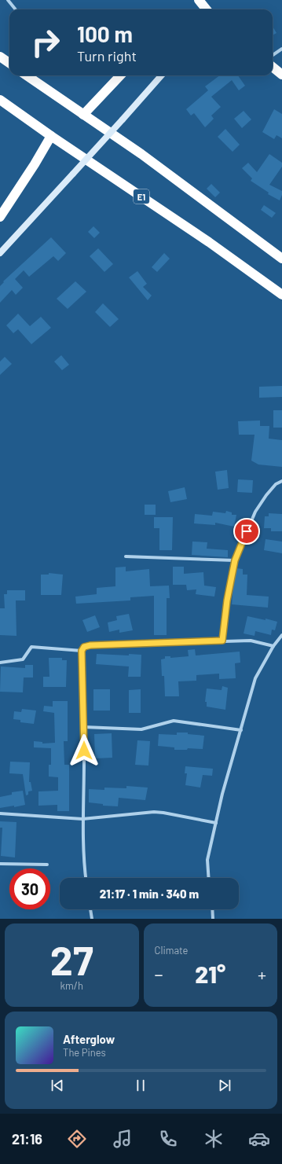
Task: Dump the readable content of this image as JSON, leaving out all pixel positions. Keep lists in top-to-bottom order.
{
  "streets": {
    "highway": ["E1"]
  },
  "page": {
    "turn": ["100 m", "Turn right"],
    "limit": "30",
    "trip": "21:17 · 1 min · 340 m",
    "tile": [
      ["27", "km/h"],
      "Climate"
    ],
    "heat": ["−", "21°", "+"],
    "song": ["Afterglow", "The Pines"],
    "tabs": "21:16"
  }
}
